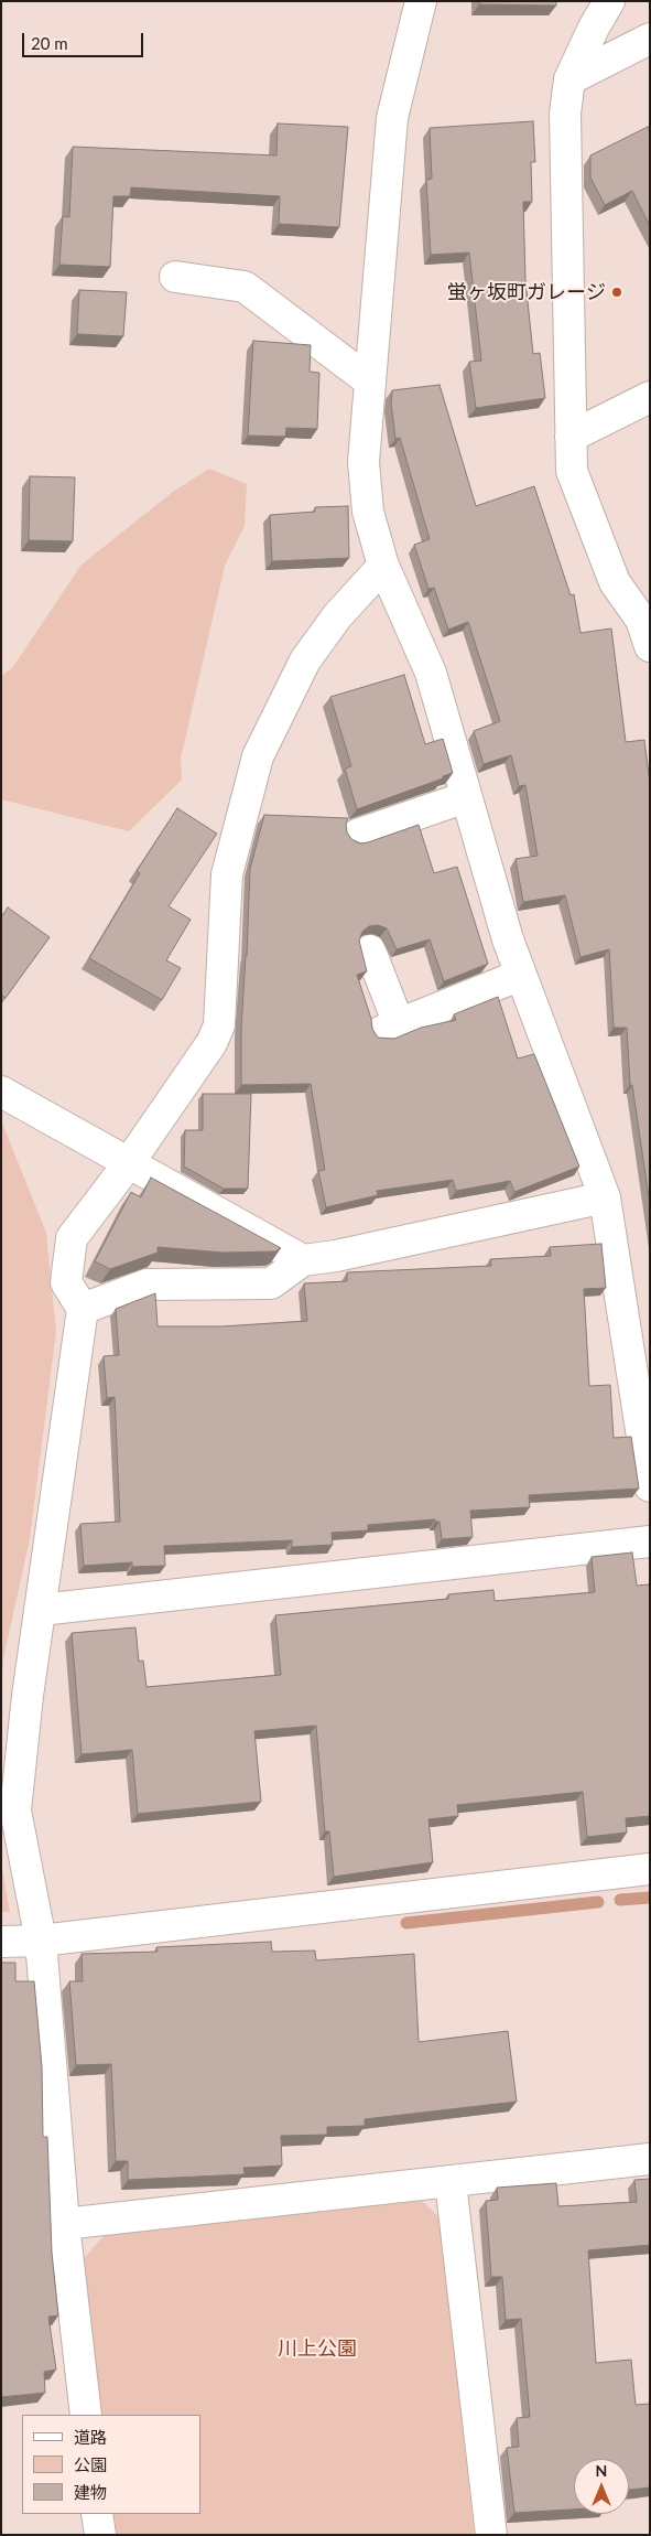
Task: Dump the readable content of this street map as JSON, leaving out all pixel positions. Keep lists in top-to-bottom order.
{
  "parks": ["川上公園"],
  "places": ["蛍ヶ坂町ガレージ"],
  "legend": ["道路", "公園", "建物"],
  "scale_bar": "20 m",
  "north": "top"
}
